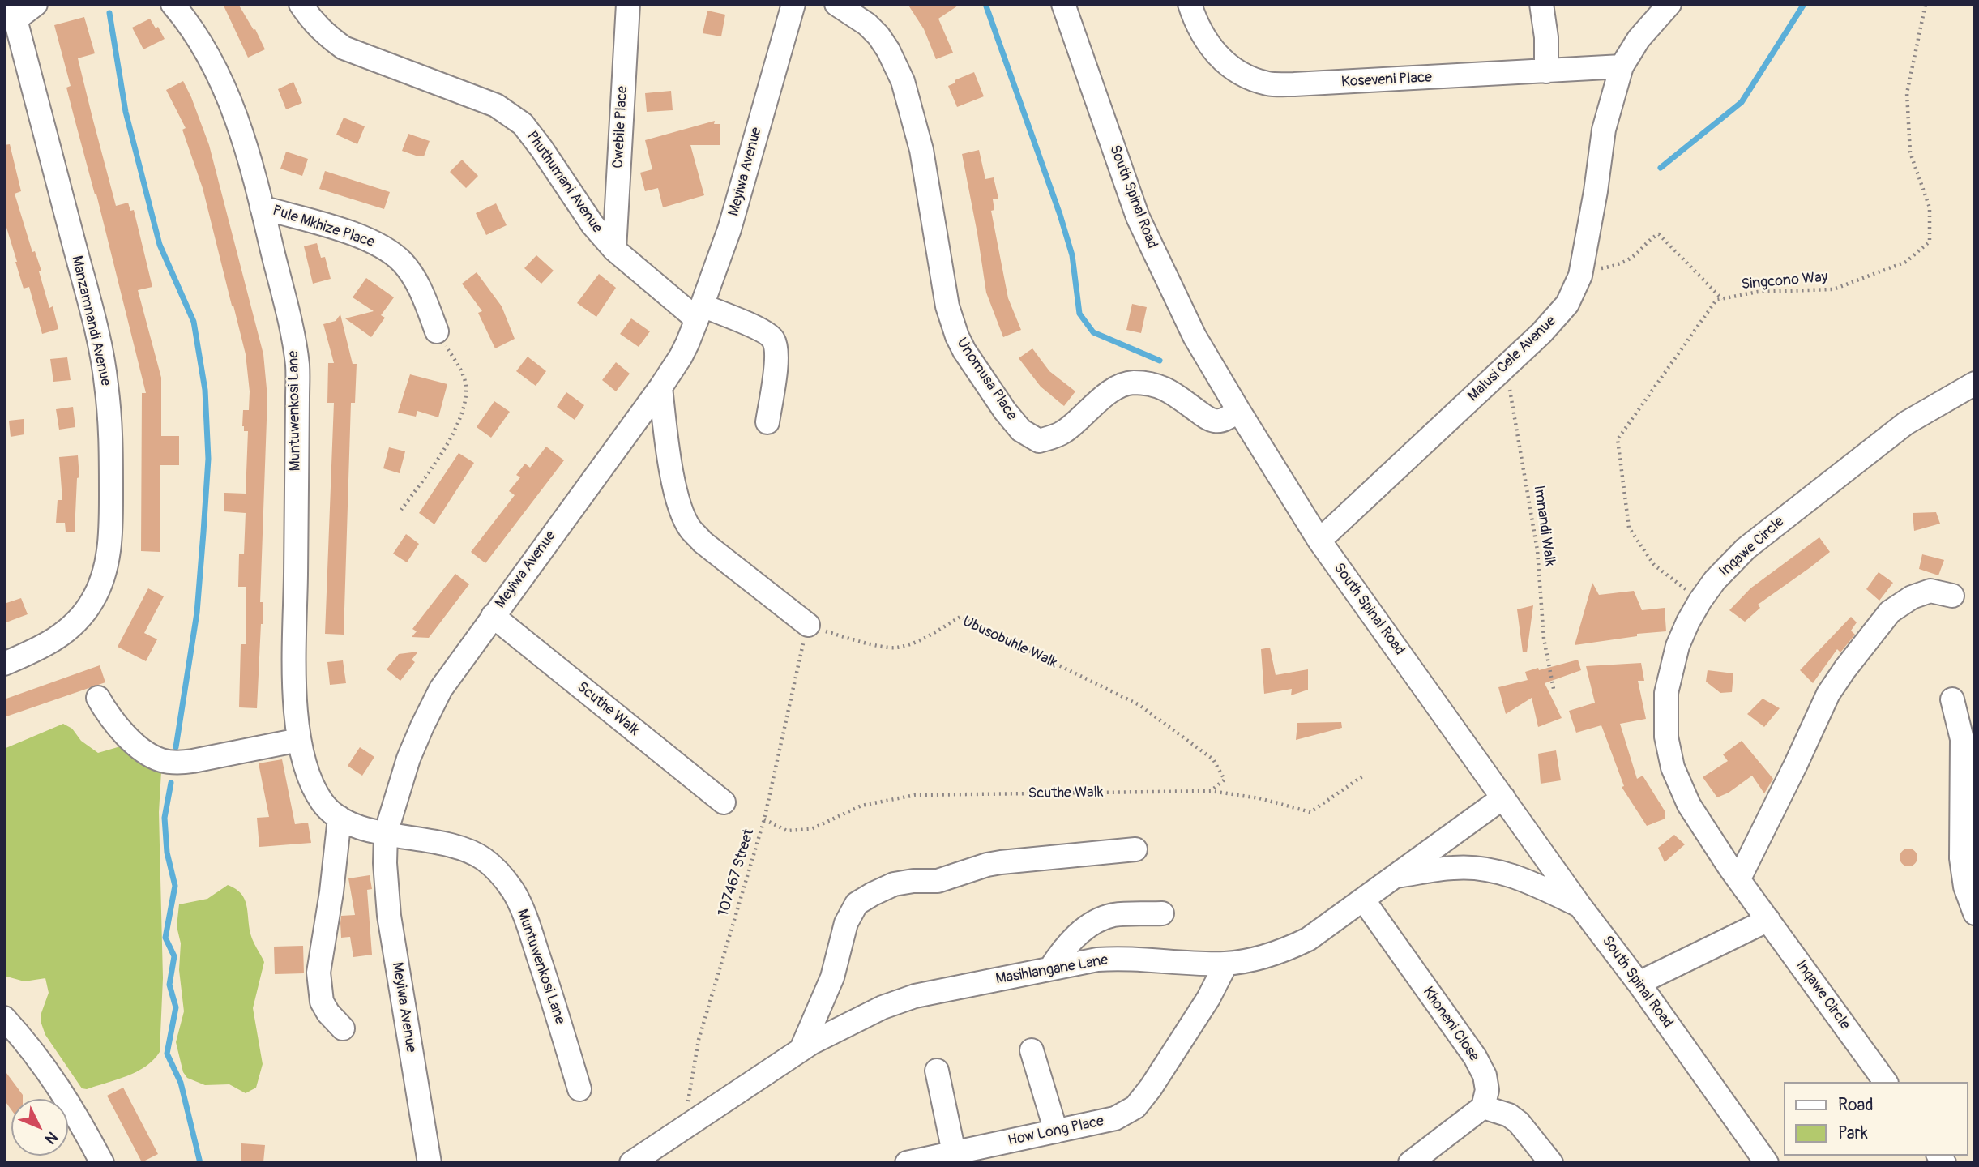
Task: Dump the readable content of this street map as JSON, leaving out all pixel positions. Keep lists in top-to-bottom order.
{
  "streets": {
    "street": [
      "Koseveni Place",
      "Cwebile Place",
      "Meyiwa Avenue",
      "Phuthumani Avenue",
      "South Spinal Road",
      "Pule Mkhize Place",
      "Manzamnandi Avenue",
      "Malusi Cele Avenue",
      "Unomusa Place",
      "Muntuwenkosi Lane",
      "Inqawe Circle",
      "Scuthe Walk",
      "Masihlangane Lane",
      "Khoneni Close",
      "How Long Place"
    ],
    "path": [
      "Singcono Way",
      "Imnandi Walk",
      "Ubusobuhle Walk",
      "107467 Street"
    ]
  },
  "crossings": [
    ["Koseveni Place", "Malusi Cele Avenue"],
    ["Cwebile Place", "Phuthumani Avenue"],
    ["Meyiwa Avenue", "Phuthumani Avenue"],
    ["Meyiwa Avenue", "Muntuwenkosi Lane"],
    ["Meyiwa Avenue", "Scuthe Walk"],
    ["South Spinal Road", "Malusi Cele Avenue"],
    ["South Spinal Road", "Unomusa Place"],
    ["South Spinal Road", "Masihlangane Lane"],
    ["Pule Mkhize Place", "Muntuwenkosi Lane"],
    ["Singcono Way", "Inqawe Circle"],
    ["Malusi Cele Avenue", "Imnandi Walk"],
    ["Ubusobuhle Walk", "Scuthe Walk"],
    ["Ubusobuhle Walk", "107467 Street"],
    ["Scuthe Walk", "107467 Street"],
    ["107467 Street", "Masihlangane Lane"],
    ["Masihlangane Lane", "Khoneni Close"],
    ["Masihlangane Lane", "How Long Place"]
  ],
  "legend": ["Road", "Park"],
  "north": "bottom right"
}
